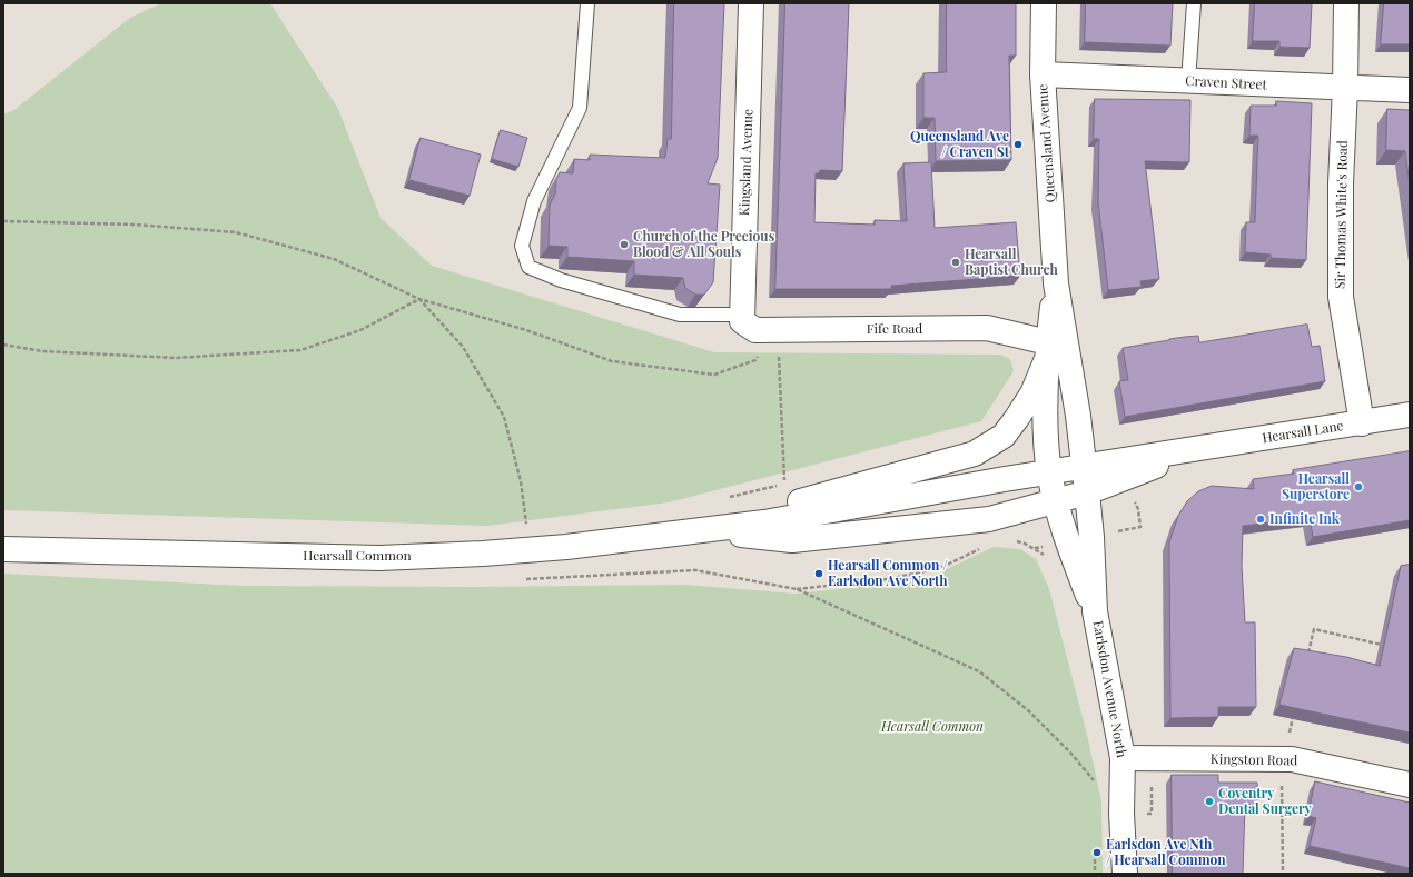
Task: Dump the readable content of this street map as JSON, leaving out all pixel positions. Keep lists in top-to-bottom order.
{
  "streets": {
    "main road": [
      "Craven Street",
      "Queensland Avenue",
      "Kingsland Avenue",
      "Sir Thomas White's Road",
      "Fife Road",
      "Hearsall Lane",
      "Hearsall Common",
      "Earlsdon Avenue North",
      "Kingston Road"
    ]
  },
  "crossings": [
    ["Craven Street", "Queensland Avenue"],
    ["Craven Street", "Sir Thomas White's Road"],
    ["Queensland Avenue", "Fife Road"],
    ["Queensland Avenue", "Hearsall Lane"],
    ["Queensland Avenue", "Hearsall Common"],
    ["Queensland Avenue", "Earlsdon Avenue North"],
    ["Kingsland Avenue", "Fife Road"],
    ["Sir Thomas White's Road", "Hearsall Lane"],
    ["Hearsall Lane", "Hearsall Common"],
    ["Hearsall Lane", "Earlsdon Avenue North"],
    ["Hearsall Common", "Earlsdon Avenue North"],
    ["Earlsdon Avenue North", "Kingston Road"]
  ],
  "parks": ["Hearsall Common"],
  "places": [
    "Queensland Ave / Craven St",
    "Church of the Precious Blood & All Souls",
    "Hearsall Baptist Church",
    "Hearsall Superstore",
    "Infinite Ink",
    "Hearsall Common / Earlsdon Ave North",
    "Coventry Dental Surgery",
    "Earlsdon Ave Nth / Hearsall Common"
  ]
}
